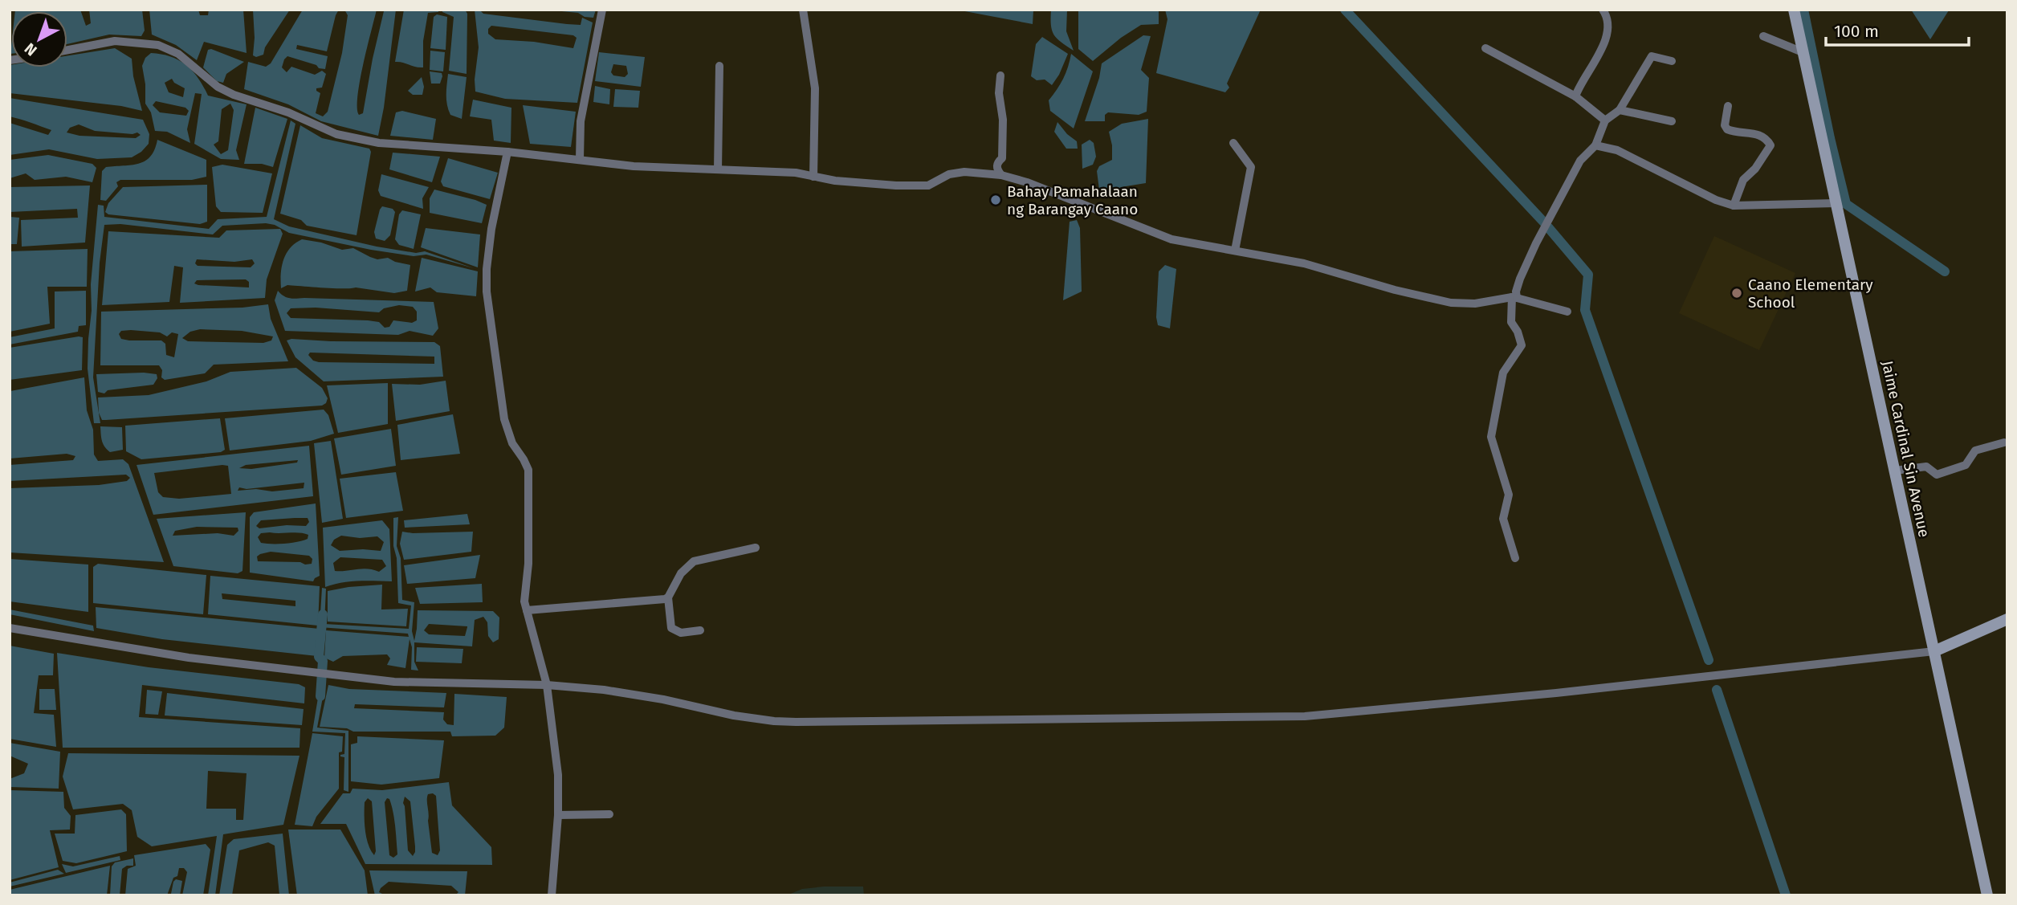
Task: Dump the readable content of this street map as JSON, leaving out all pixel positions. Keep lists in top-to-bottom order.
{
  "streets": {
    "main road": ["Jaime Cardinal Sin Avenue"]
  },
  "places": ["Bahay Pamahalaan ng Barangay Caano", "Caano Elementary School"],
  "scale_bar": "100 m",
  "north": "bottom left"
}
